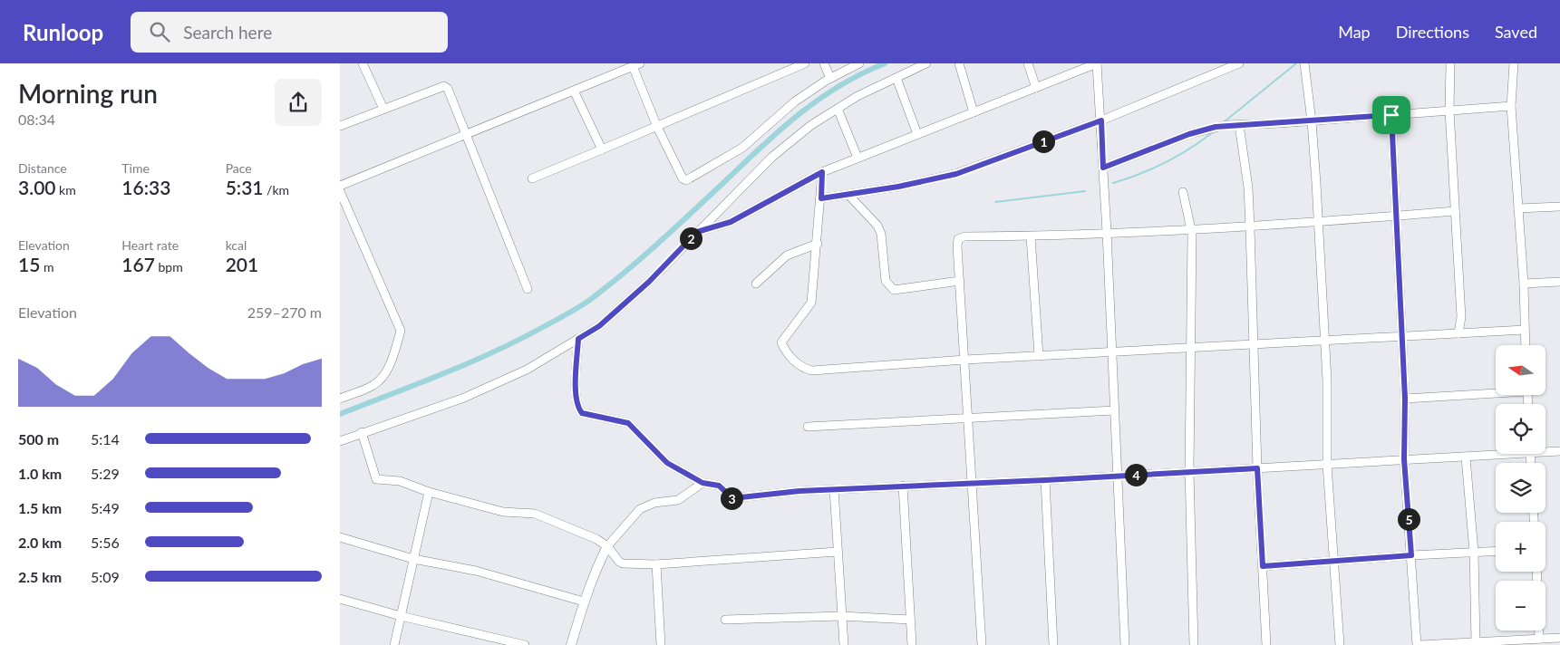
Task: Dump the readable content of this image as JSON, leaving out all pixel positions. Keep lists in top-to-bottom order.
{
  "north": "left",
  "page": {
    "header": "Runloop",
    "search": "Search here",
    "nav": ["Map", "Directions", "Saved"],
    "heading": ["Morning run", "08:34"],
    "pins": [
      "1",
      "2",
      "4",
      "3",
      "5"
    ],
    "stats": [
      ["Distance", "3.00 km"],
      ["Time", "16:33"],
      ["Pace", "5:31 /km"],
      ["Elevation", "15 m"],
      ["Heart rate", "167 bpm"],
      ["kcal", "201"]
    ],
    "chart": ["Elevation", "259–270 m"],
    "map_buttons": ["+", "−"],
    "list": [
      {
        "name": "500 m",
        "note": "5:14"
      },
      {
        "name": "1.0 km",
        "note": "5:29"
      },
      {
        "name": "1.5 km",
        "note": "5:49"
      },
      {
        "name": "2.0 km",
        "note": "5:56"
      },
      {
        "name": "2.5 km",
        "note": "5:09"
      }
    ]
  }
}
